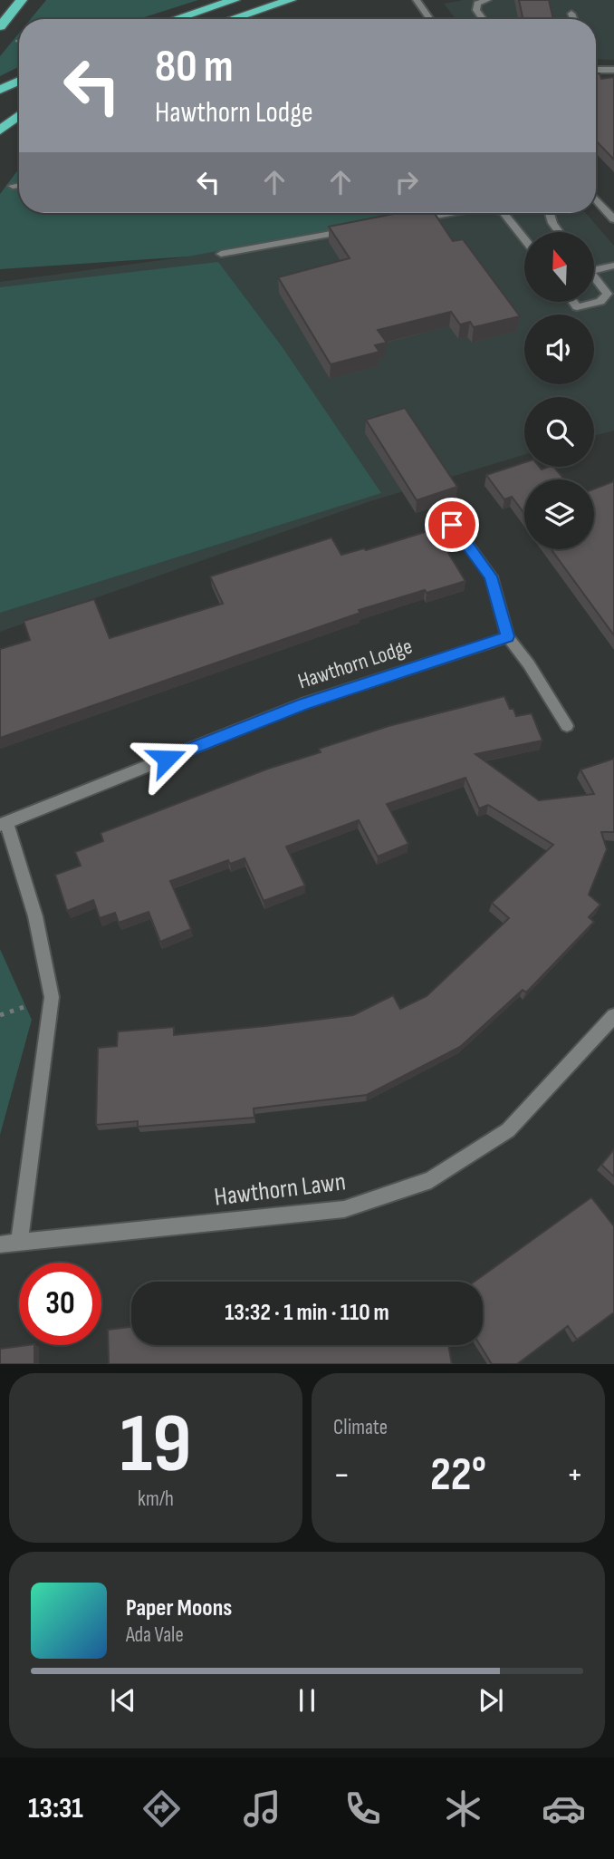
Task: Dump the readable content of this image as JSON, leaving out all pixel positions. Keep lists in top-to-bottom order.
{
  "streets": {
    "street": ["Hawthorn Lodge", "Hawthorn Lawn"]
  },
  "crossings": [
    ["Hawthorn Lodge", "Hawthorn Lawn"]
  ],
  "north": "top",
  "page": {
    "turn": ["80 m", "Hawthorn Lodge"],
    "limit": "30",
    "trip": "13:32 · 1 min · 110 m",
    "tile": [
      ["19", "km/h"],
      "Climate"
    ],
    "heat": ["−", "22°", "+"],
    "song": ["Paper Moons", "Ada Vale"],
    "tabs": "13:31"
  }
}
